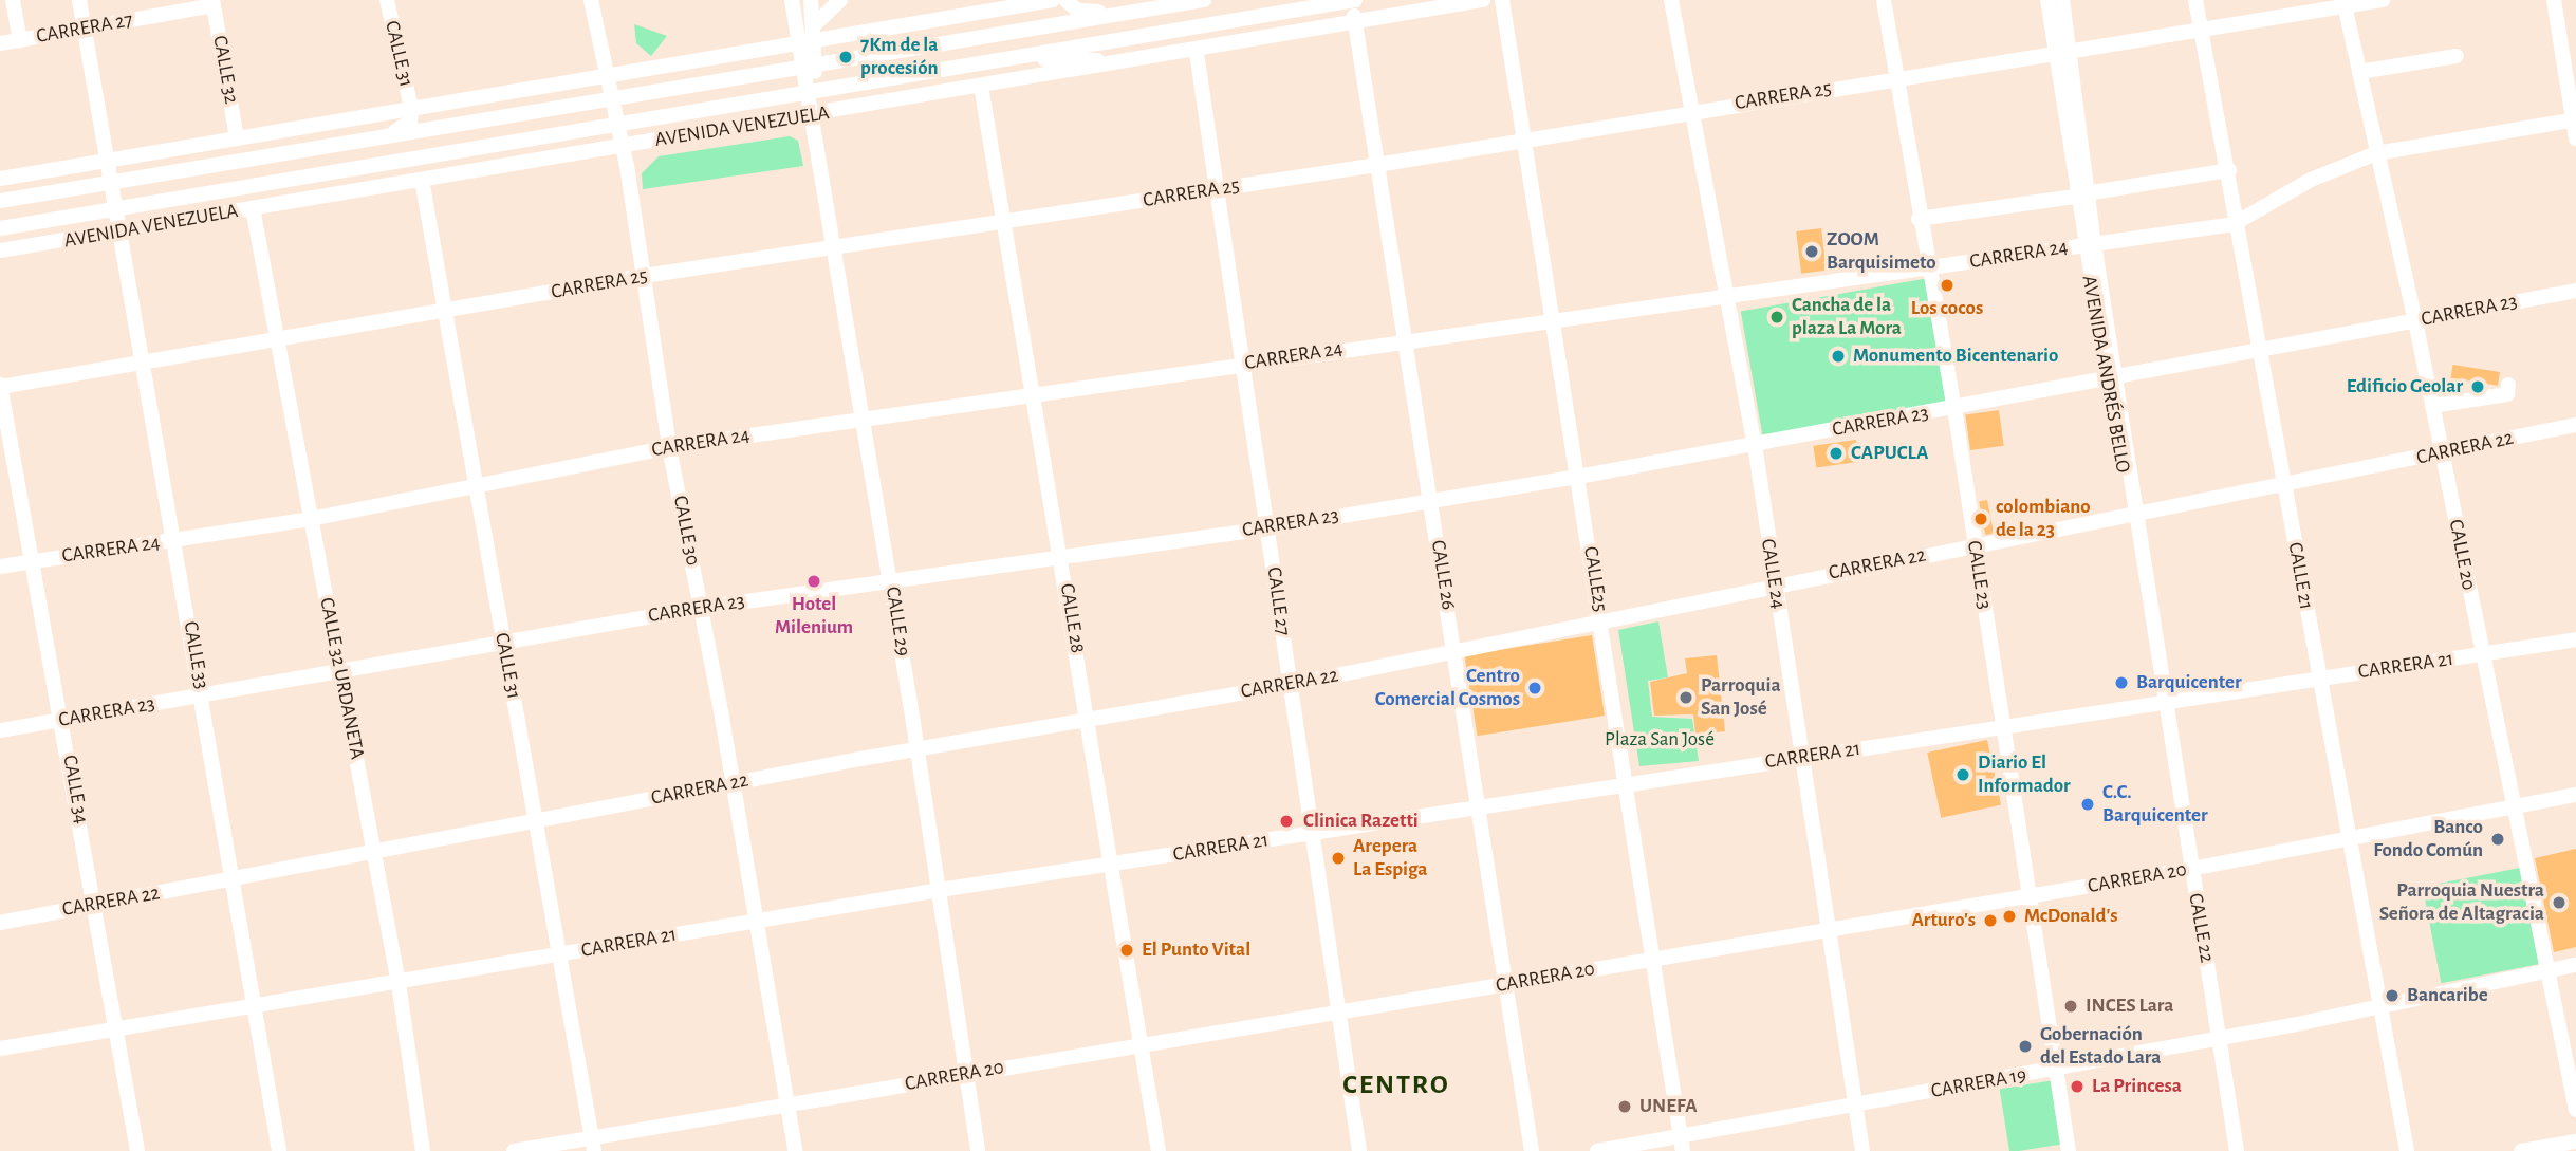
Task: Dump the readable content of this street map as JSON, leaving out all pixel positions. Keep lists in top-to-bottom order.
{
  "streets": {
    "street": [
      "CARRERA 27",
      "CALLE 31",
      "CALLE 32",
      "CARRERA 25",
      "AVENIDA VENEZUELA",
      "CARRERA 24",
      "CARRERA 23",
      "AVENIDA ANDRÉS BELLO",
      "CARRERA 22",
      "CALLE 30",
      "CALLE 20",
      "CALLE 24",
      "CALLE 26",
      "CALLE 23",
      "CALLE 21",
      "CALLE25",
      "CALLE 27",
      "CALLE 28",
      "CALLE 29",
      "CALLE 33",
      "CARRERA 21",
      "CALLE 32 URDANETA",
      "CALLE 34",
      "CARRERA 20",
      "CALLE 22",
      "CARRERA 19"
    ]
  },
  "crossings": [
    ["CARRERA 27", "CALLE 32"],
    ["CARRERA 27", "CALLE 33"],
    ["CALLE 31", "CARRERA 25"],
    ["CALLE 31", "AVENIDA VENEZUELA"],
    ["CALLE 31", "CARRERA 24"],
    ["CALLE 31", "CARRERA 23"],
    ["CALLE 31", "CARRERA 22"],
    ["CALLE 31", "CARRERA 21"],
    ["CALLE 31", "CARRERA 20"],
    ["CARRERA 25", "AVENIDA ANDRÉS BELLO"],
    ["CARRERA 25", "CALLE 30"],
    ["CARRERA 25", "CALLE 20"],
    ["CARRERA 25", "CALLE 24"],
    ["CARRERA 25", "CALLE 26"],
    ["CARRERA 25", "CALLE 23"],
    ["CARRERA 25", "CALLE 21"],
    ["CARRERA 25", "CALLE25"],
    ["CARRERA 25", "CALLE 27"],
    ["CARRERA 25", "CALLE 28"],
    ["CARRERA 25", "CALLE 29"],
    ["CARRERA 25", "CALLE 33"],
    ["CARRERA 25", "CALLE 32 URDANETA"],
    ["CARRERA 25", "CALLE 34"],
    ["AVENIDA VENEZUELA", "CALLE 30"],
    ["AVENIDA VENEZUELA", "CALLE 26"],
    ["AVENIDA VENEZUELA", "CALLE 27"],
    ["AVENIDA VENEZUELA", "CALLE 28"],
    ["AVENIDA VENEZUELA", "CALLE 29"],
    ["AVENIDA VENEZUELA", "CALLE 33"],
    ["AVENIDA VENEZUELA", "CALLE 32 URDANETA"],
    ["CARRERA 24", "AVENIDA ANDRÉS BELLO"],
    ["CARRERA 24", "CALLE 30"],
    ["CARRERA 24", "CALLE 20"],
    ["CARRERA 24", "CALLE 24"],
    ["CARRERA 24", "CALLE 26"],
    ["CARRERA 24", "CALLE 23"],
    ["CARRERA 24", "CALLE 21"],
    ["CARRERA 24", "CALLE25"],
    ["CARRERA 24", "CALLE 27"],
    ["CARRERA 24", "CALLE 28"],
    ["CARRERA 24", "CALLE 29"],
    ["CARRERA 24", "CALLE 33"],
    ["CARRERA 24", "CALLE 32 URDANETA"],
    ["CARRERA 24", "CALLE 34"],
    ["CARRERA 23", "AVENIDA ANDRÉS BELLO"],
    ["CARRERA 23", "CALLE 30"],
    ["CARRERA 23", "CALLE 20"],
    ["CARRERA 23", "CALLE 24"],
    ["CARRERA 23", "CALLE 26"],
    ["CARRERA 23", "CALLE 23"],
    ["CARRERA 23", "CALLE 21"],
    ["CARRERA 23", "CALLE25"],
    ["CARRERA 23", "CALLE 27"],
    ["CARRERA 23", "CALLE 28"],
    ["CARRERA 23", "CALLE 29"],
    ["CARRERA 23", "CALLE 33"],
    ["CARRERA 23", "CALLE 32 URDANETA"],
    ["CARRERA 23", "CALLE 34"],
    ["AVENIDA ANDRÉS BELLO", "CARRERA 22"],
    ["AVENIDA ANDRÉS BELLO", "CARRERA 21"],
    ["AVENIDA ANDRÉS BELLO", "CALLE 22"],
    ["CARRERA 22", "CALLE 30"],
    ["CARRERA 22", "CALLE 20"],
    ["CARRERA 22", "CALLE 24"],
    ["CARRERA 22", "CALLE 26"],
    ["CARRERA 22", "CALLE 23"],
    ["CARRERA 22", "CALLE 21"],
    ["CARRERA 22", "CALLE25"],
    ["CARRERA 22", "CALLE 27"],
    ["CARRERA 22", "CALLE 28"],
    ["CARRERA 22", "CALLE 29"],
    ["CARRERA 22", "CALLE 33"],
    ["CARRERA 22", "CALLE 32 URDANETA"],
    ["CARRERA 22", "CALLE 34"],
    ["CALLE 30", "CARRERA 21"],
    ["CALLE 30", "CARRERA 20"],
    ["CALLE 20", "CARRERA 21"],
    ["CALLE 20", "CARRERA 20"],
    ["CALLE 20", "CARRERA 19"],
    ["CALLE 24", "CARRERA 21"],
    ["CALLE 24", "CARRERA 20"],
    ["CALLE 24", "CARRERA 19"],
    ["CALLE 26", "CARRERA 21"],
    ["CALLE 26", "CARRERA 20"],
    ["CALLE 23", "CARRERA 21"],
    ["CALLE 23", "CARRERA 20"],
    ["CALLE 23", "CARRERA 19"],
    ["CALLE 21", "CARRERA 21"],
    ["CALLE 21", "CARRERA 20"],
    ["CALLE 21", "CARRERA 19"],
    ["CALLE25", "CARRERA 21"],
    ["CALLE25", "CARRERA 20"],
    ["CALLE25", "CARRERA 19"],
    ["CALLE 27", "CARRERA 21"],
    ["CALLE 27", "CARRERA 20"],
    ["CALLE 28", "CARRERA 21"],
    ["CALLE 28", "CARRERA 20"],
    ["CALLE 29", "CARRERA 21"],
    ["CALLE 29", "CARRERA 20"],
    ["CALLE 33", "CARRERA 21"],
    ["CARRERA 21", "CALLE 32 URDANETA"],
    ["CARRERA 21", "CALLE 34"],
    ["CARRERA 21", "CALLE 22"],
    ["CARRERA 20", "CALLE 22"],
    ["CALLE 22", "CARRERA 19"]
  ],
  "districts": ["CENTRO"],
  "parks": ["Plaza San José"],
  "places": [
    "7Km de la procesión",
    "ZOOM Barquisimeto",
    "Los cocos",
    "Cancha de la plaza La Mora",
    "Monumento Bicentenario",
    "Edificio Geolar",
    "CAPUCLA",
    "colombiano de la 23",
    "Hotel Milenium",
    "Barquicenter",
    "Centro Comercial Cosmos",
    "Parroquia San José",
    "Diario El Informador",
    "C.C. Barquicenter",
    "Clinica Razetti",
    "Banco Fondo Común",
    "Arepera La Espiga",
    "Parroquia Nuestra Señora de Altagracia",
    "McDonald's",
    "Arturo's",
    "El Punto Vital",
    "Bancaribe",
    "INCES Lara",
    "Gobernación del Estado Lara",
    "La Princesa",
    "UNEFA"
  ]
}
